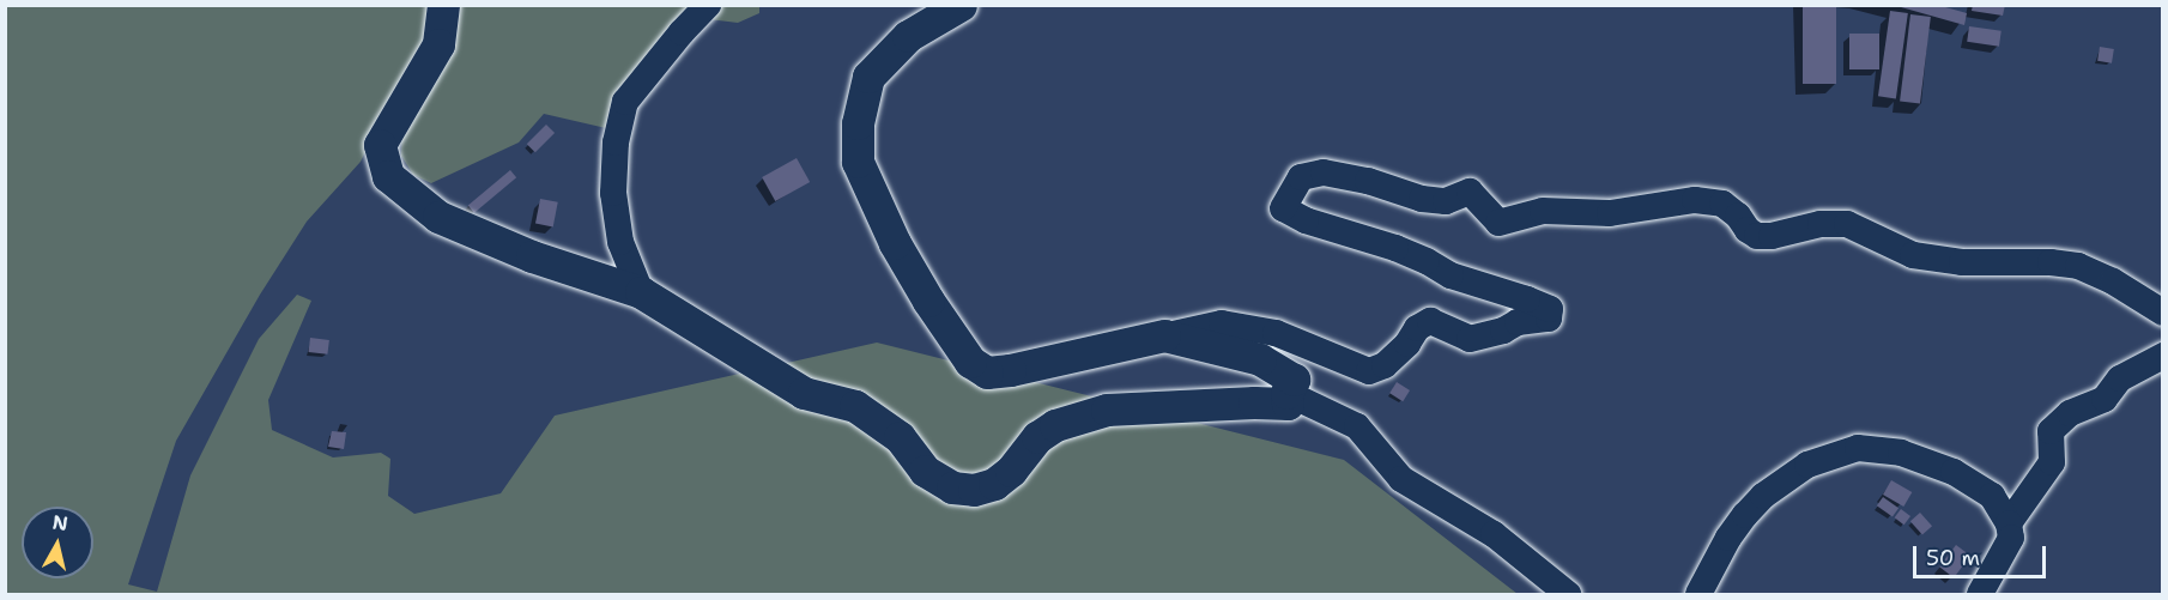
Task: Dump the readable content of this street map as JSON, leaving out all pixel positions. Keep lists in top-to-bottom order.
{
  "scale_bar": "50 m",
  "north": "top"
}
